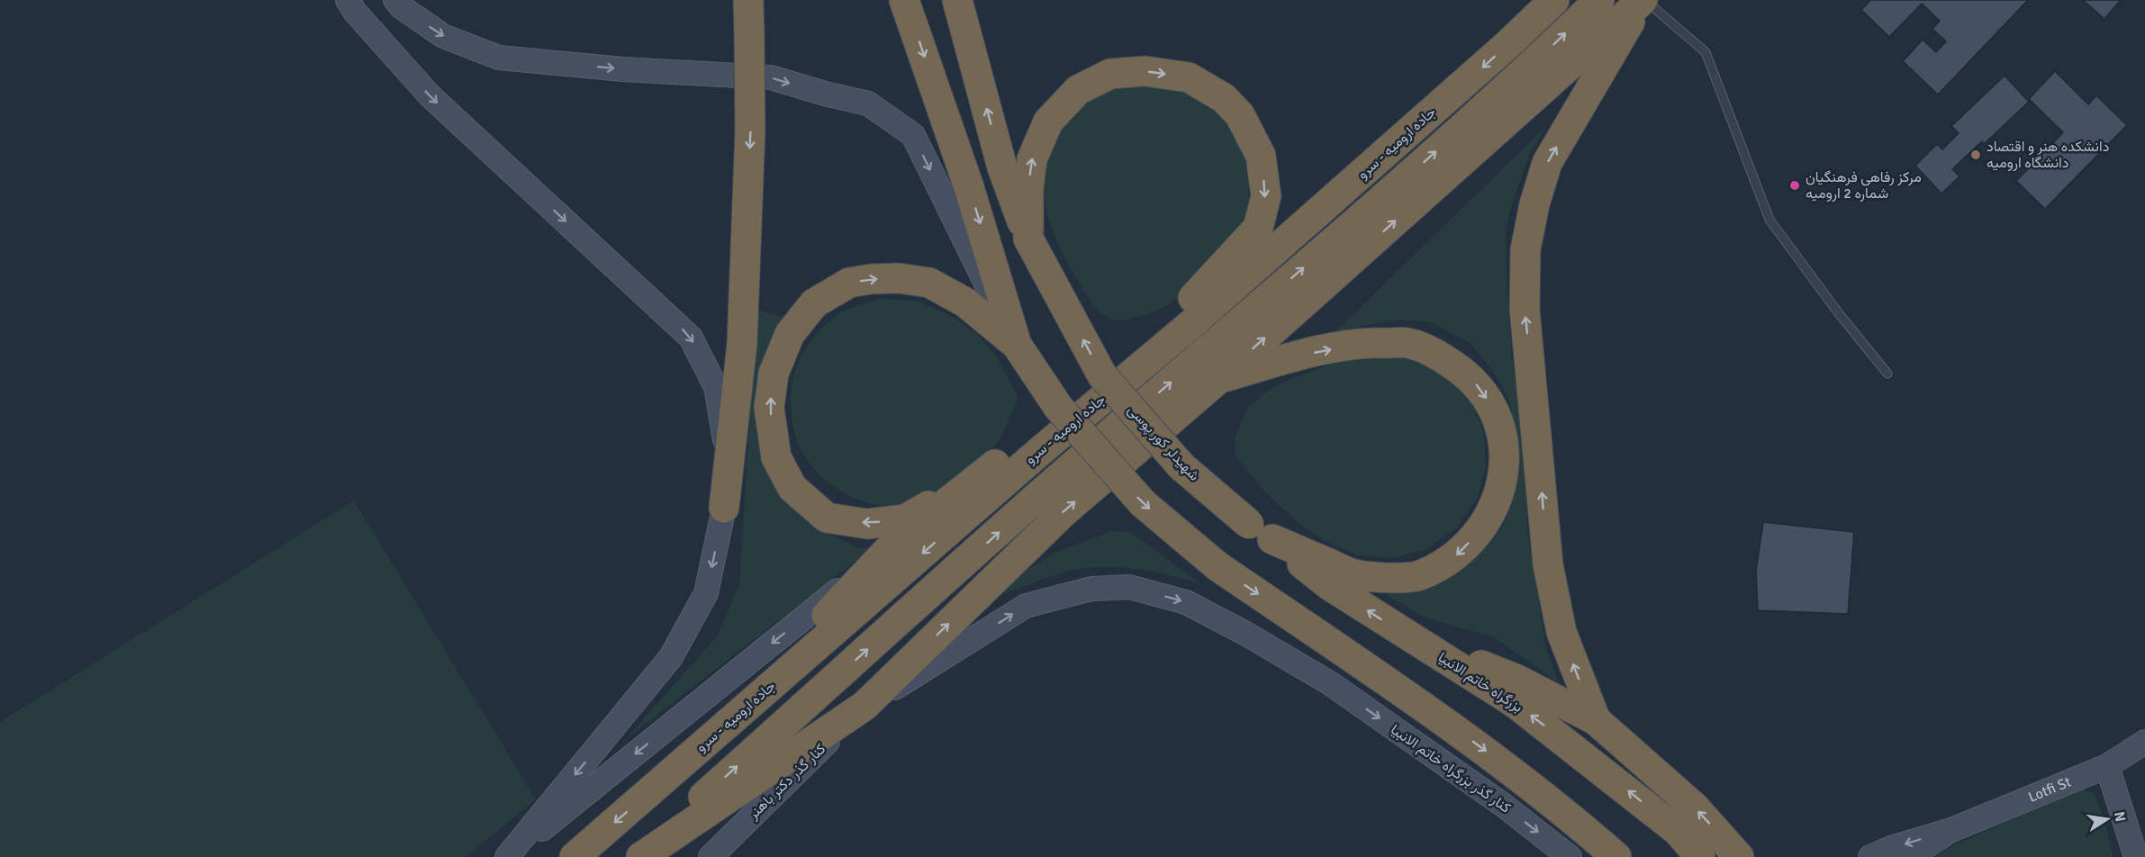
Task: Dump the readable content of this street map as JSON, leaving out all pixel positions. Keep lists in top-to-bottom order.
{
  "streets": {
    "highway": ["جاده ارومیه - سرو", "شهیدلر کور پوسی", "بزرگراه خاتم الانبیا"],
    "main road": ["کنار گذر بزرگراه خاتم الانبیا", "کنار گذر دکتر باهنر", "Lotfi St"]
  },
  "crossings": [
    ["شهیدلر کور پوسی", "بزرگراه خاتم الانبیا"],
    ["کنار گذر بزرگراه خاتم الانبیا", "کنار گذر دکتر باهنر"]
  ],
  "one_way": ["کنار گذر بزرگراه خاتم الانبیا"],
  "places": ["دانشکده هنر و اقتصاد دانشگاه ارومیه", "مرکز رفاهی فرهنگیان شماره 2 ارومیه"],
  "north": "right"
}
